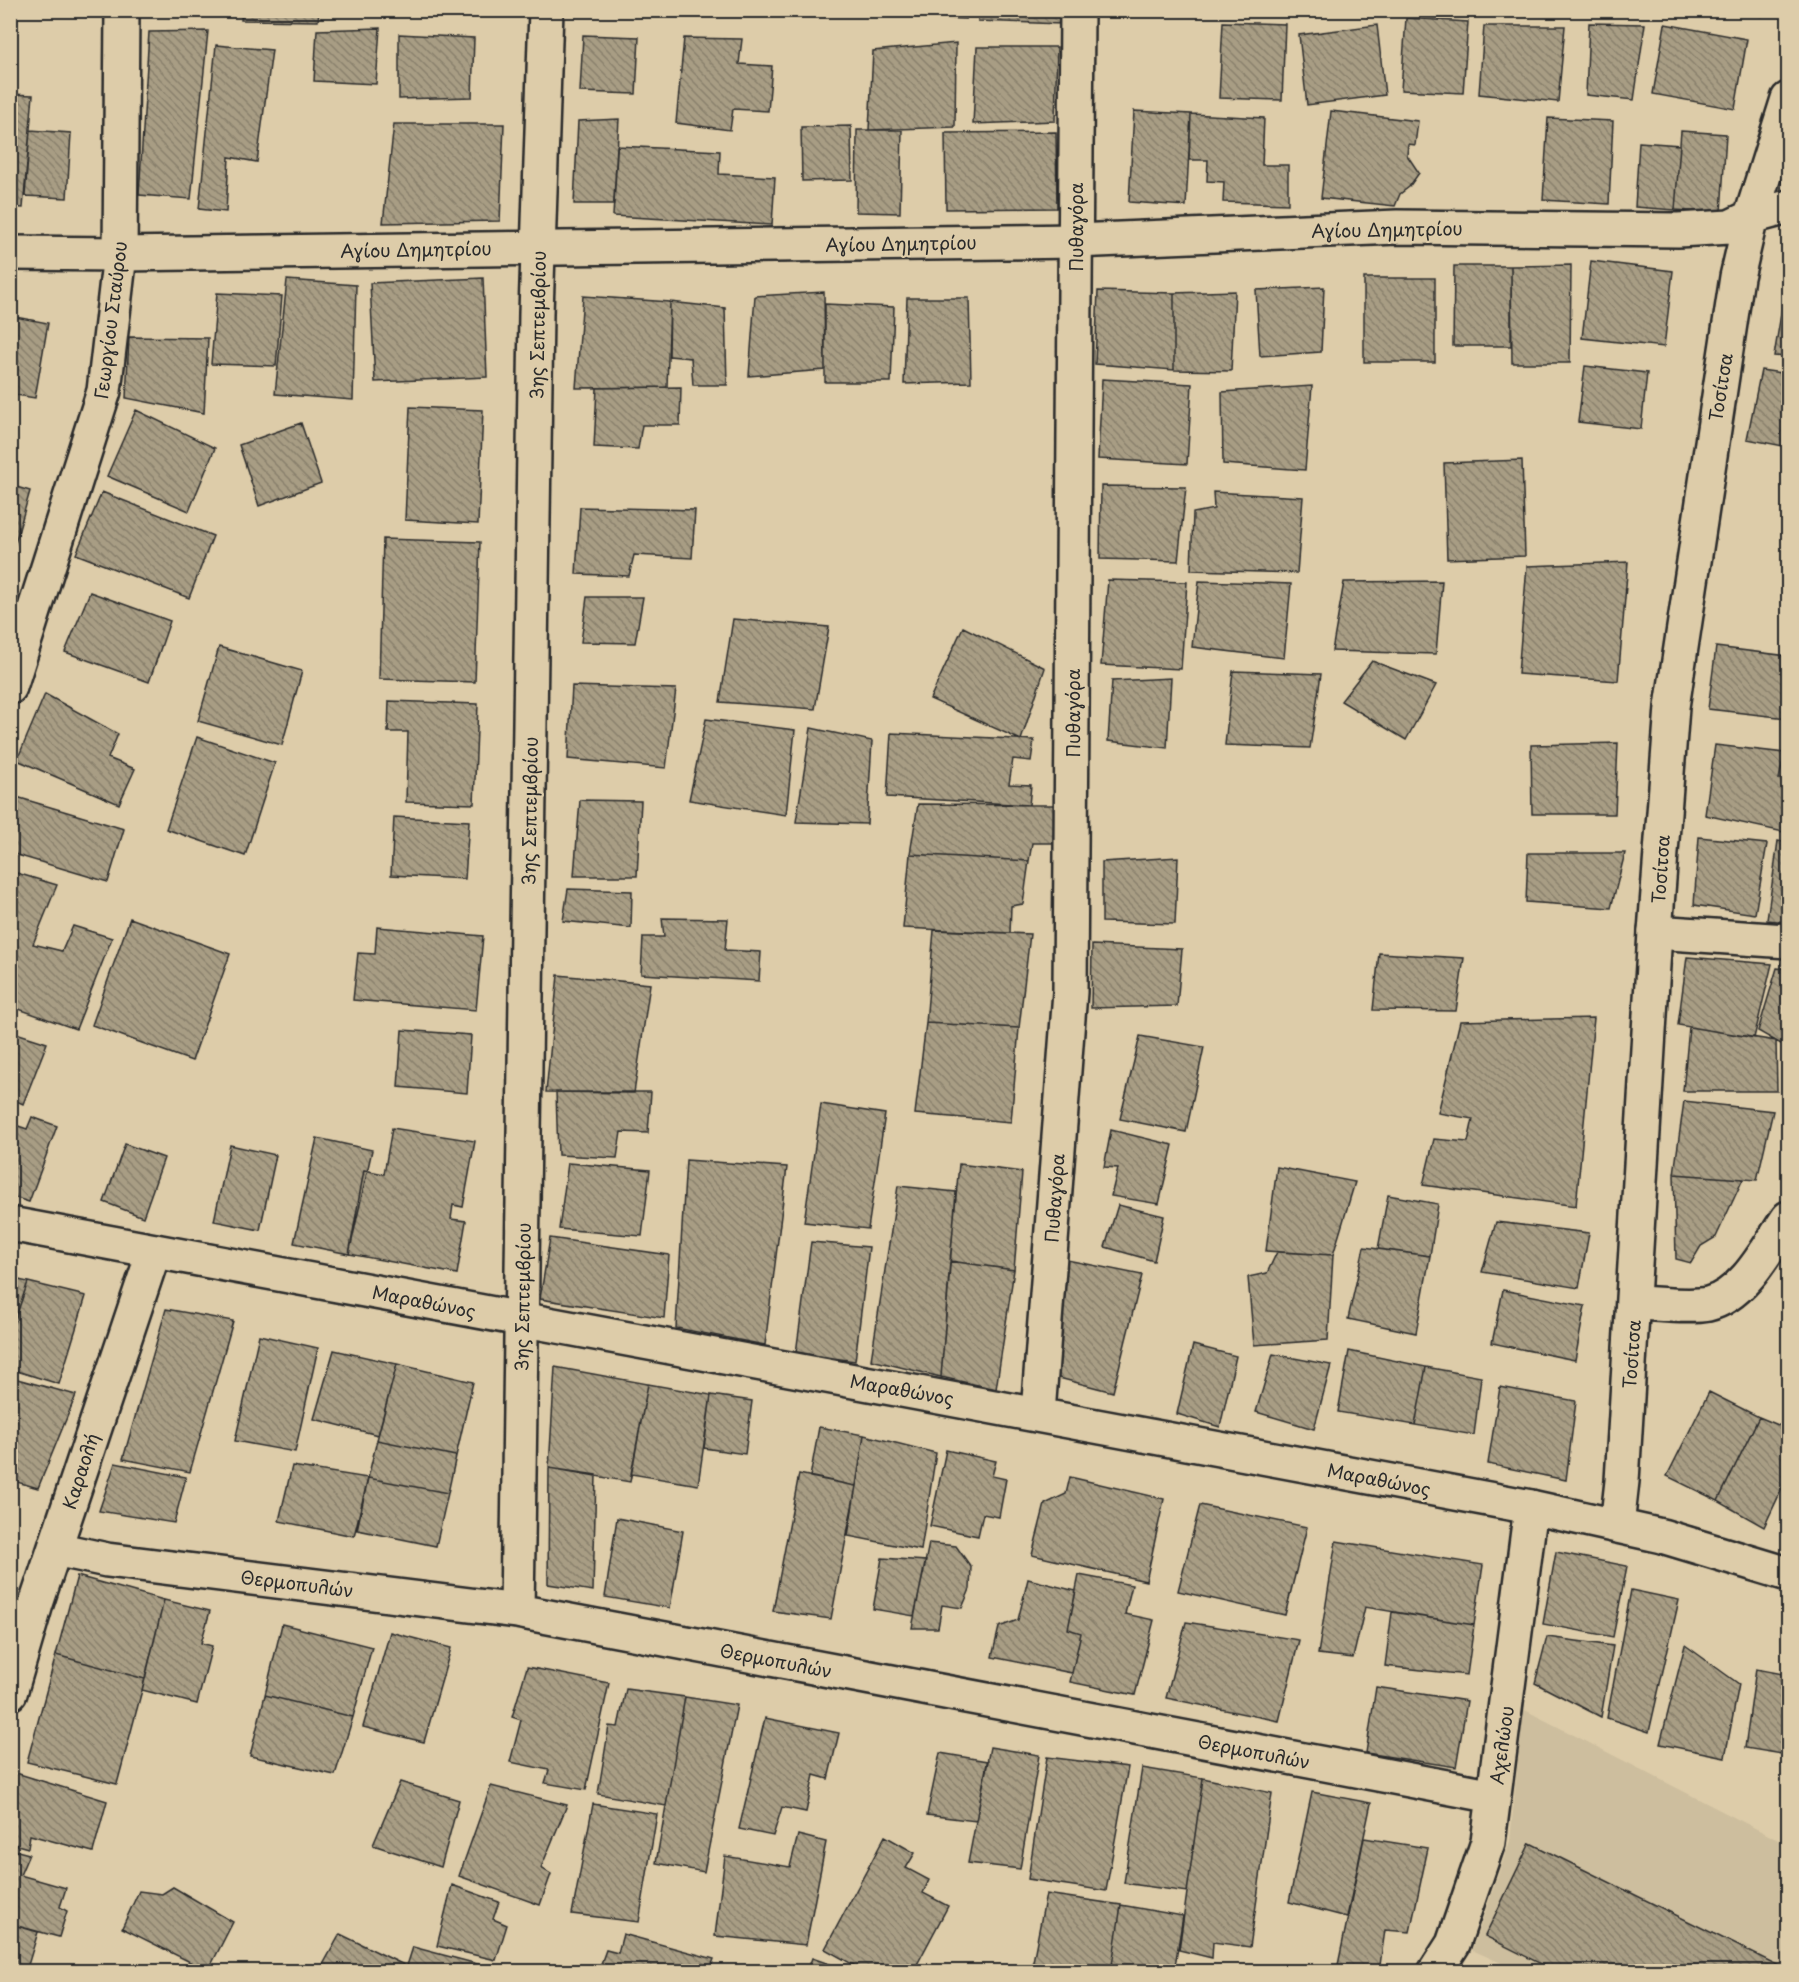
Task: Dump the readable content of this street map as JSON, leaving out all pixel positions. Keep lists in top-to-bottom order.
{
  "streets": {
    "street": [
      "Πυθαγόρα",
      "Αγίου Δημητρίου",
      "Γεωργίου Σταύρου",
      "3ης Σεπτεμβρίου",
      "Τοσίτσα",
      "Μαραθώνος",
      "Καραολή",
      "Θερμοπυλών",
      "Αχελώου"
    ]
  },
  "crossings": [
    ["Πυθαγόρα", "Αγίου Δημητρίου"],
    ["Πυθαγόρα", "Μαραθώνος"],
    ["Αγίου Δημητρίου", "Γεωργίου Σταύρου"],
    ["Αγίου Δημητρίου", "3ης Σεπτεμβρίου"],
    ["Αγίου Δημητρίου", "Τοσίτσα"],
    ["3ης Σεπτεμβρίου", "Μαραθώνος"],
    ["3ης Σεπτεμβρίου", "Θερμοπυλών"],
    ["Τοσίτσα", "Μαραθώνος"],
    ["Μαραθώνος", "Καραολή"],
    ["Μαραθώνος", "Αχελώου"],
    ["Καραολή", "Θερμοπυλών"],
    ["Θερμοπυλών", "Αχελώου"]
  ]
}
